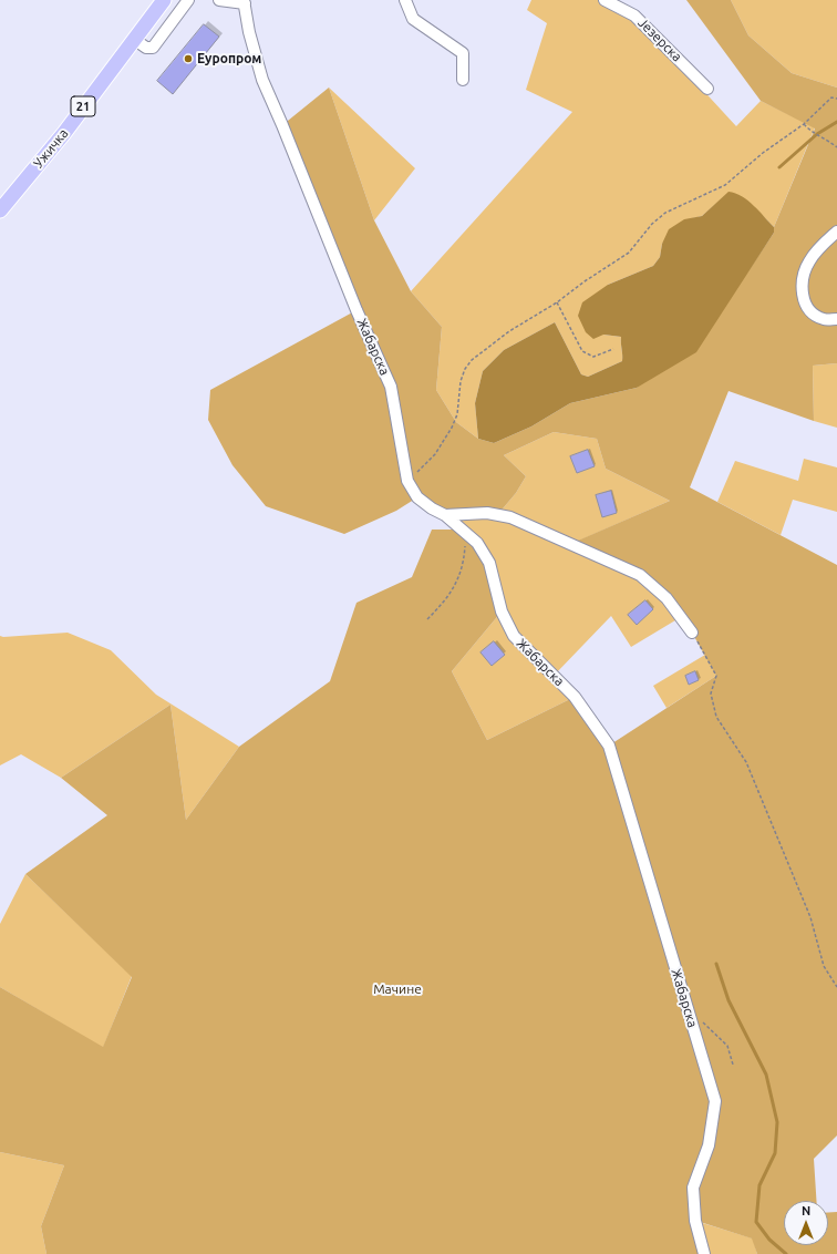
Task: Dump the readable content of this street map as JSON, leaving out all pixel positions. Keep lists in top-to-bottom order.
{
  "streets": {
    "main road": ["21", "Ужичка"],
    "street": ["Језерска", "Жабарска"]
  },
  "parks": ["Мачине"],
  "places": ["Еуропром"],
  "north": "top"
}
